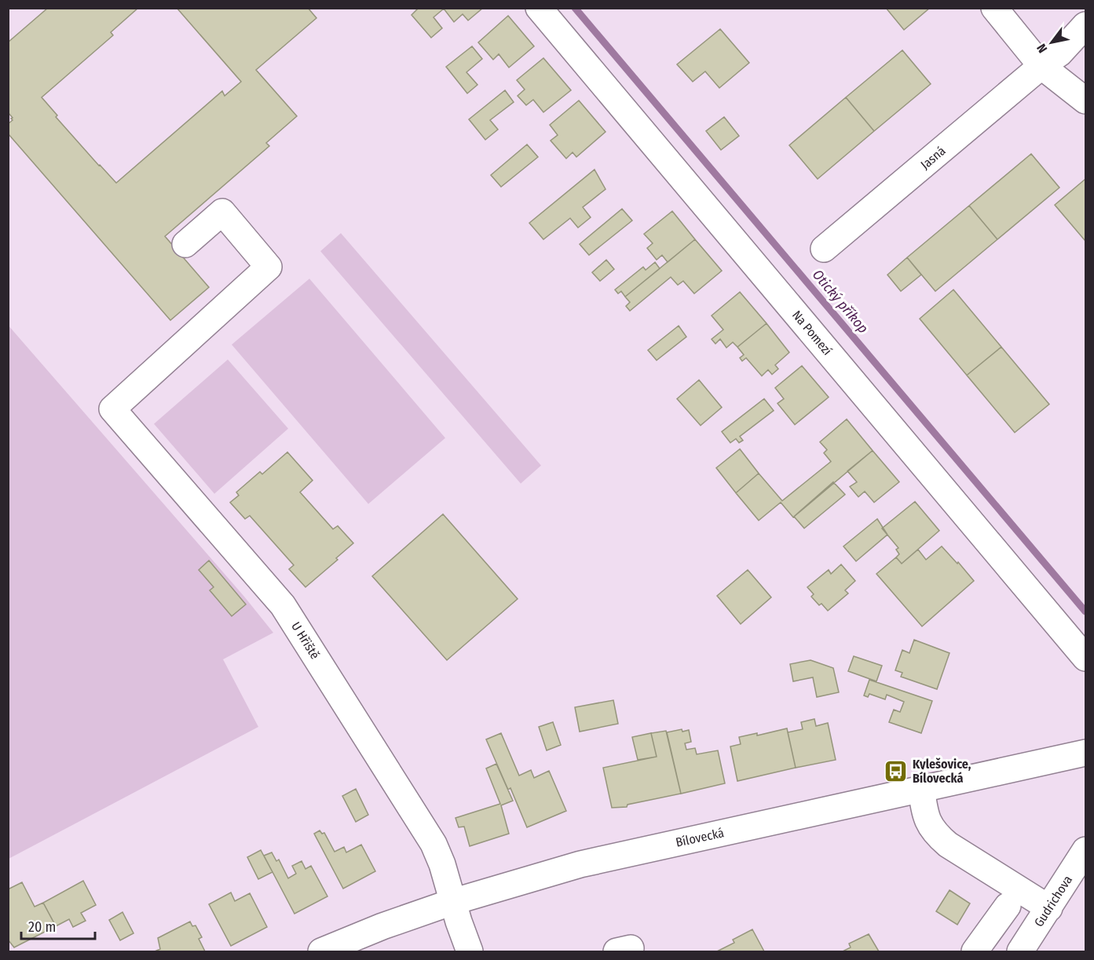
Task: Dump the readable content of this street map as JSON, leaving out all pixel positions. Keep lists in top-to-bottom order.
{
  "streets": {
    "street": [
      "Jasná",
      "Na Pomezí",
      "U Hřiště",
      "Bílovecká",
      "Gudrichova"
    ]
  },
  "crossings": [
    ["U Hřiště", "Bílovecká"]
  ],
  "water": ["Otický příkop"],
  "places": {
    "bus stop": ["Kylešovice, Bílovecká"]
  },
  "scale_bar": "20 m",
  "north": "bottom left"
}
